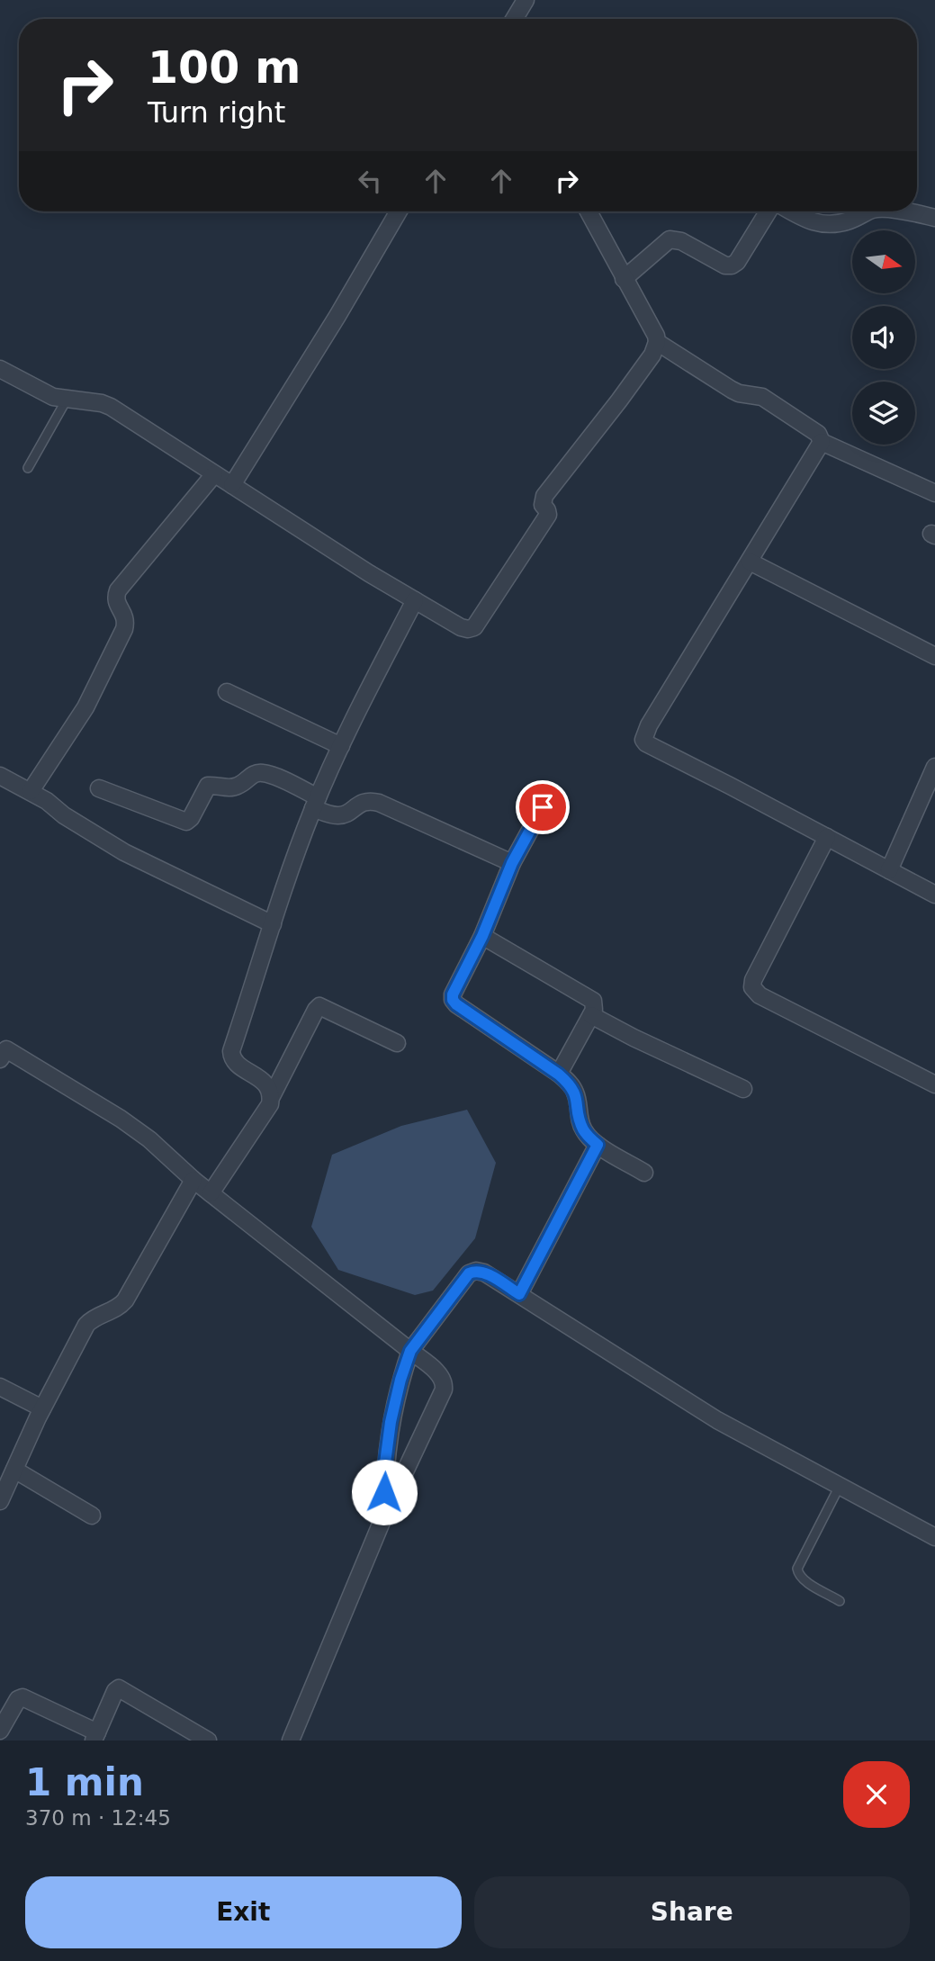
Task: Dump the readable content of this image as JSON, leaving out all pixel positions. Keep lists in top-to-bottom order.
{
  "north": "right",
  "page": {
    "turn": ["100 m", "Turn right"],
    "heading": ["1 min", "370 m · 12:45"],
    "buttons": ["Exit", "Share"]
  }
}
